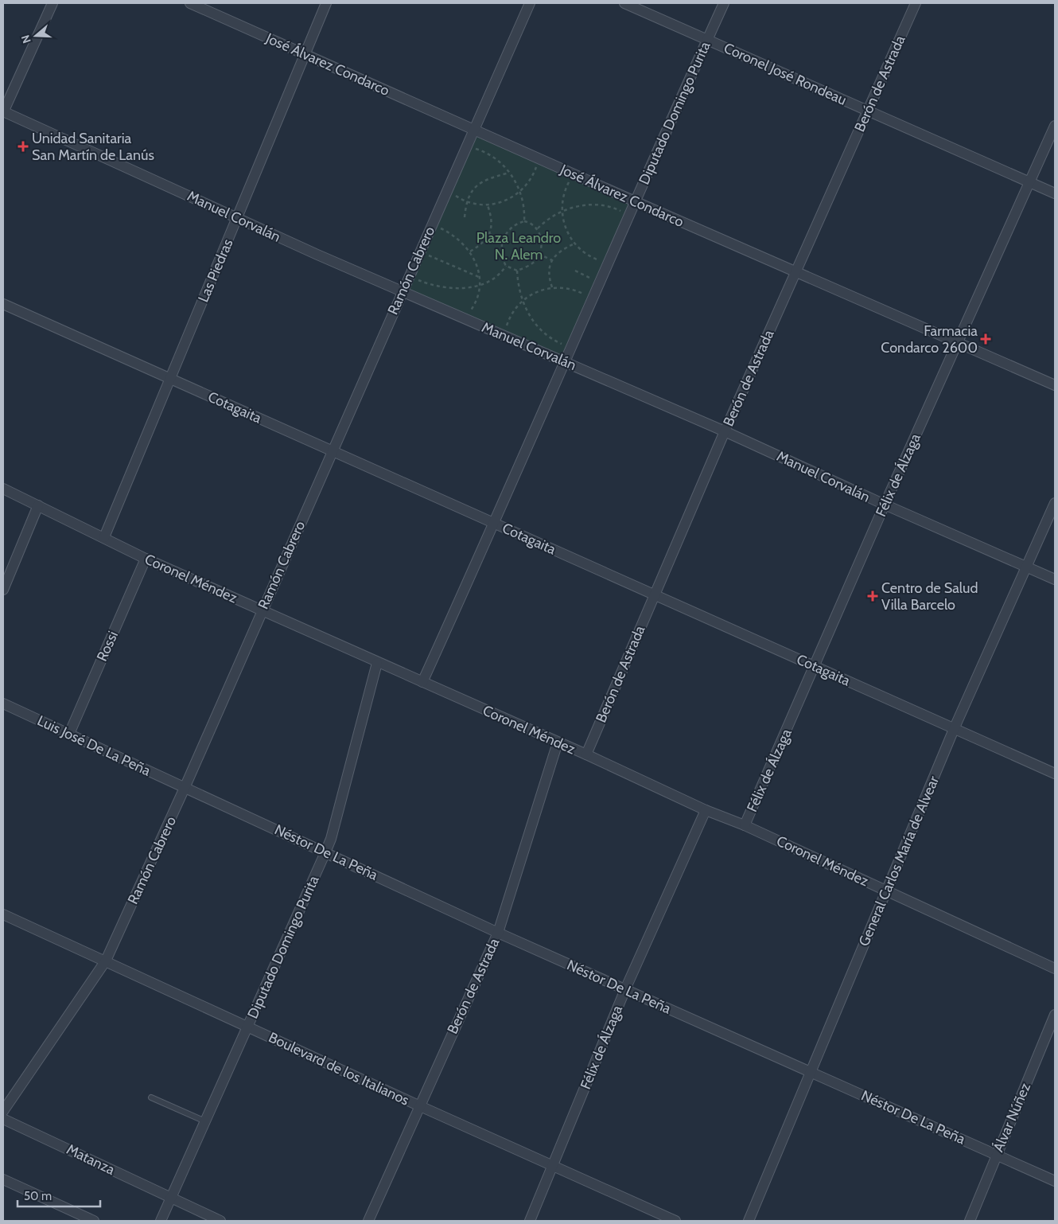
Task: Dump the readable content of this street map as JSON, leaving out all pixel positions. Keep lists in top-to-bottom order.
{
  "streets": {
    "street": [
      "José Álvarez Condarco",
      "Coronel José Rondeau",
      "Berón de Astrada",
      "Diputado Domingo Purita",
      "Manuel Corvalán",
      "Las Piedras",
      "Ramón Cabrero",
      "Cotagaita",
      "Félix de Álzaga",
      "Coronel Méndez",
      "Rossi",
      "Luis José De La Peña",
      "Néstor De La Peña",
      "General Carlos María de Alvear",
      "Boulevard de los Italianos",
      "Álvar Núñez",
      "Matanza"
    ]
  },
  "crossings": [
    ["José Álvarez Condarco", "Berón de Astrada"],
    ["José Álvarez Condarco", "Diputado Domingo Purita"],
    ["José Álvarez Condarco", "Las Piedras"],
    ["José Álvarez Condarco", "Ramón Cabrero"],
    ["José Álvarez Condarco", "Félix de Álzaga"],
    ["Coronel José Rondeau", "Berón de Astrada"],
    ["Coronel José Rondeau", "Diputado Domingo Purita"],
    ["Coronel José Rondeau", "Félix de Álzaga"],
    ["Berón de Astrada", "Manuel Corvalán"],
    ["Berón de Astrada", "Cotagaita"],
    ["Berón de Astrada", "Coronel Méndez"],
    ["Berón de Astrada", "Néstor De La Peña"],
    ["Berón de Astrada", "Boulevard de los Italianos"],
    ["Diputado Domingo Purita", "Manuel Corvalán"],
    ["Diputado Domingo Purita", "Cotagaita"],
    ["Diputado Domingo Purita", "Coronel Méndez"],
    ["Diputado Domingo Purita", "Néstor De La Peña"],
    ["Diputado Domingo Purita", "Boulevard de los Italianos"],
    ["Diputado Domingo Purita", "Matanza"],
    ["Manuel Corvalán", "Las Piedras"],
    ["Manuel Corvalán", "Ramón Cabrero"],
    ["Manuel Corvalán", "Félix de Álzaga"],
    ["Manuel Corvalán", "General Carlos María de Alvear"],
    ["Las Piedras", "Cotagaita"],
    ["Las Piedras", "Coronel Méndez"],
    ["Ramón Cabrero", "Cotagaita"],
    ["Ramón Cabrero", "Coronel Méndez"],
    ["Ramón Cabrero", "Luis José De La Peña"],
    ["Ramón Cabrero", "Néstor De La Peña"],
    ["Ramón Cabrero", "Boulevard de los Italianos"],
    ["Cotagaita", "Félix de Álzaga"],
    ["Cotagaita", "General Carlos María de Alvear"],
    ["Félix de Álzaga", "Coronel Méndez"],
    ["Félix de Álzaga", "Néstor De La Peña"],
    ["Félix de Álzaga", "Boulevard de los Italianos"],
    ["Coronel Méndez", "Rossi"],
    ["Coronel Méndez", "General Carlos María de Alvear"],
    ["Rossi", "Luis José De La Peña"],
    ["Luis José De La Peña", "Néstor De La Peña"],
    ["Néstor De La Peña", "General Carlos María de Alvear"],
    ["Néstor De La Peña", "Álvar Núñez"]
  ],
  "parks": ["Plaza Leandro N. Alem"],
  "places": {
    "health": ["Unidad Sanitaria San Martín de Lanús", "Farmacia Condarco 2600", "Centro de Salud Villa Barcelo"]
  },
  "scale_bar": "50 m",
  "north": "left"
}
